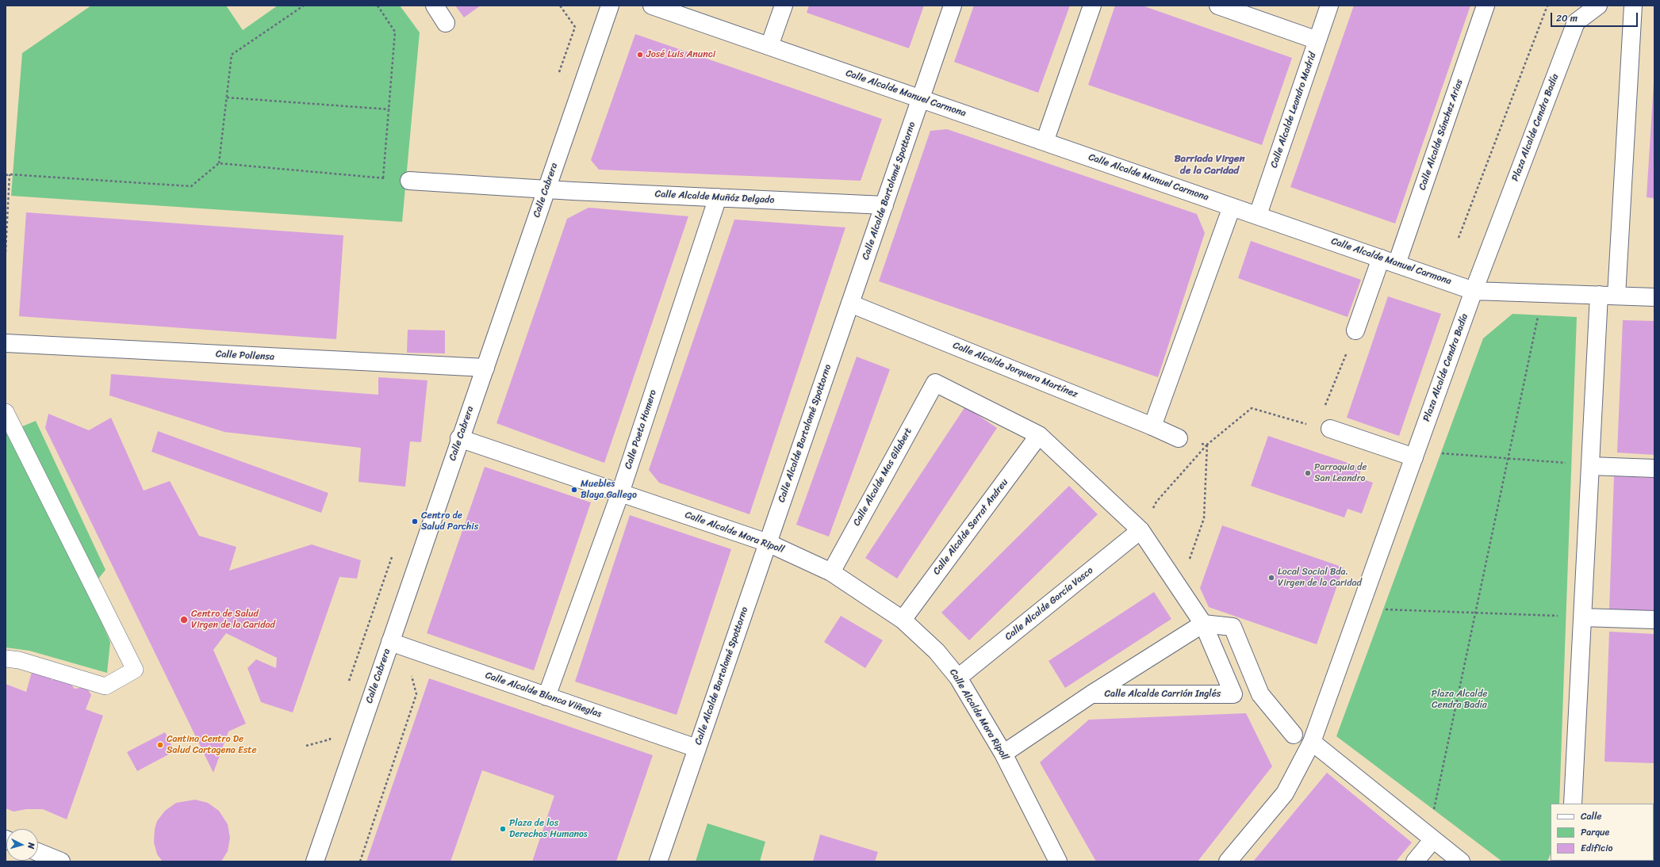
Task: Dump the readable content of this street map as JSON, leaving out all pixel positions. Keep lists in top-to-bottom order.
{
  "streets": {
    "street": [
      "Calle Alcalde Manuel Carmona",
      "Calle Alcalde Leandro Madrid",
      "Plaza Alcalde Cendra Badía",
      "Calle Alcalde Sánchez Arias",
      "Calle Cabrera",
      "Calle Alcalde Bartolomé Spottorno",
      "Calle Alcalde Muñóz Delgado",
      "Calle Pollensa",
      "Calle Alcalde Jorquera Martínez",
      "Calle Poeta Homero",
      "Calle Alcalde Mas Gilabert",
      "Calle Alcalde Serrat Andreu",
      "Calle Alcalde Mora Ripoll",
      "Calle Alcalde García Vasco",
      "Calle Alcalde Carrión Inglés",
      "Calle Alcalde Blanca Viñeglas"
    ]
  },
  "crossings": [
    ["Calle Alcalde Manuel Carmona", "Calle Alcalde Leandro Madrid"],
    ["Calle Alcalde Manuel Carmona", "Plaza Alcalde Cendra Badía"],
    ["Calle Alcalde Manuel Carmona", "Calle Alcalde Sánchez Arias"],
    ["Calle Alcalde Manuel Carmona", "Calle Alcalde Bartolomé Spottorno"],
    ["Calle Cabrera", "Calle Alcalde Muñóz Delgado"],
    ["Calle Cabrera", "Calle Pollensa"],
    ["Calle Cabrera", "Calle Alcalde Mora Ripoll"],
    ["Calle Cabrera", "Calle Alcalde Blanca Viñeglas"],
    ["Calle Alcalde Bartolomé Spottorno", "Calle Alcalde Muñóz Delgado"],
    ["Calle Alcalde Bartolomé Spottorno", "Calle Alcalde Jorquera Martínez"],
    ["Calle Alcalde Bartolomé Spottorno", "Calle Alcalde Mora Ripoll"],
    ["Calle Alcalde Bartolomé Spottorno", "Calle Alcalde Blanca Viñeglas"],
    ["Calle Alcalde Muñóz Delgado", "Calle Poeta Homero"],
    ["Calle Poeta Homero", "Calle Alcalde Mora Ripoll"],
    ["Calle Poeta Homero", "Calle Alcalde Blanca Viñeglas"],
    ["Calle Alcalde Mas Gilabert", "Calle Alcalde Serrat Andreu"],
    ["Calle Alcalde Mas Gilabert", "Calle Alcalde Mora Ripoll"],
    ["Calle Alcalde Serrat Andreu", "Calle Alcalde Mora Ripoll"],
    ["Calle Alcalde Mora Ripoll", "Calle Alcalde García Vasco"],
    ["Calle Alcalde Mora Ripoll", "Calle Alcalde Carrión Inglés"]
  ],
  "districts": ["Barriada Virgen de la Caridad"],
  "parks": ["Plaza Alcalde Cendra Badía"],
  "places": [
    "José Luis Anunci",
    "Parroquia de San Leandro",
    "Muebles Blaya Gallego",
    "Centro de Salud Parchis",
    "Local Social Bda. Virgen de la Caridad",
    "Centro de Salud Virgen de la Caridad",
    "Cantina Centro De Salud Cartagena Este",
    "Plaza de los Derechos Humanos"
  ],
  "legend": ["Calle", "Parque", "Edificio"],
  "scale_bar": "20 m",
  "north": "right"
}
